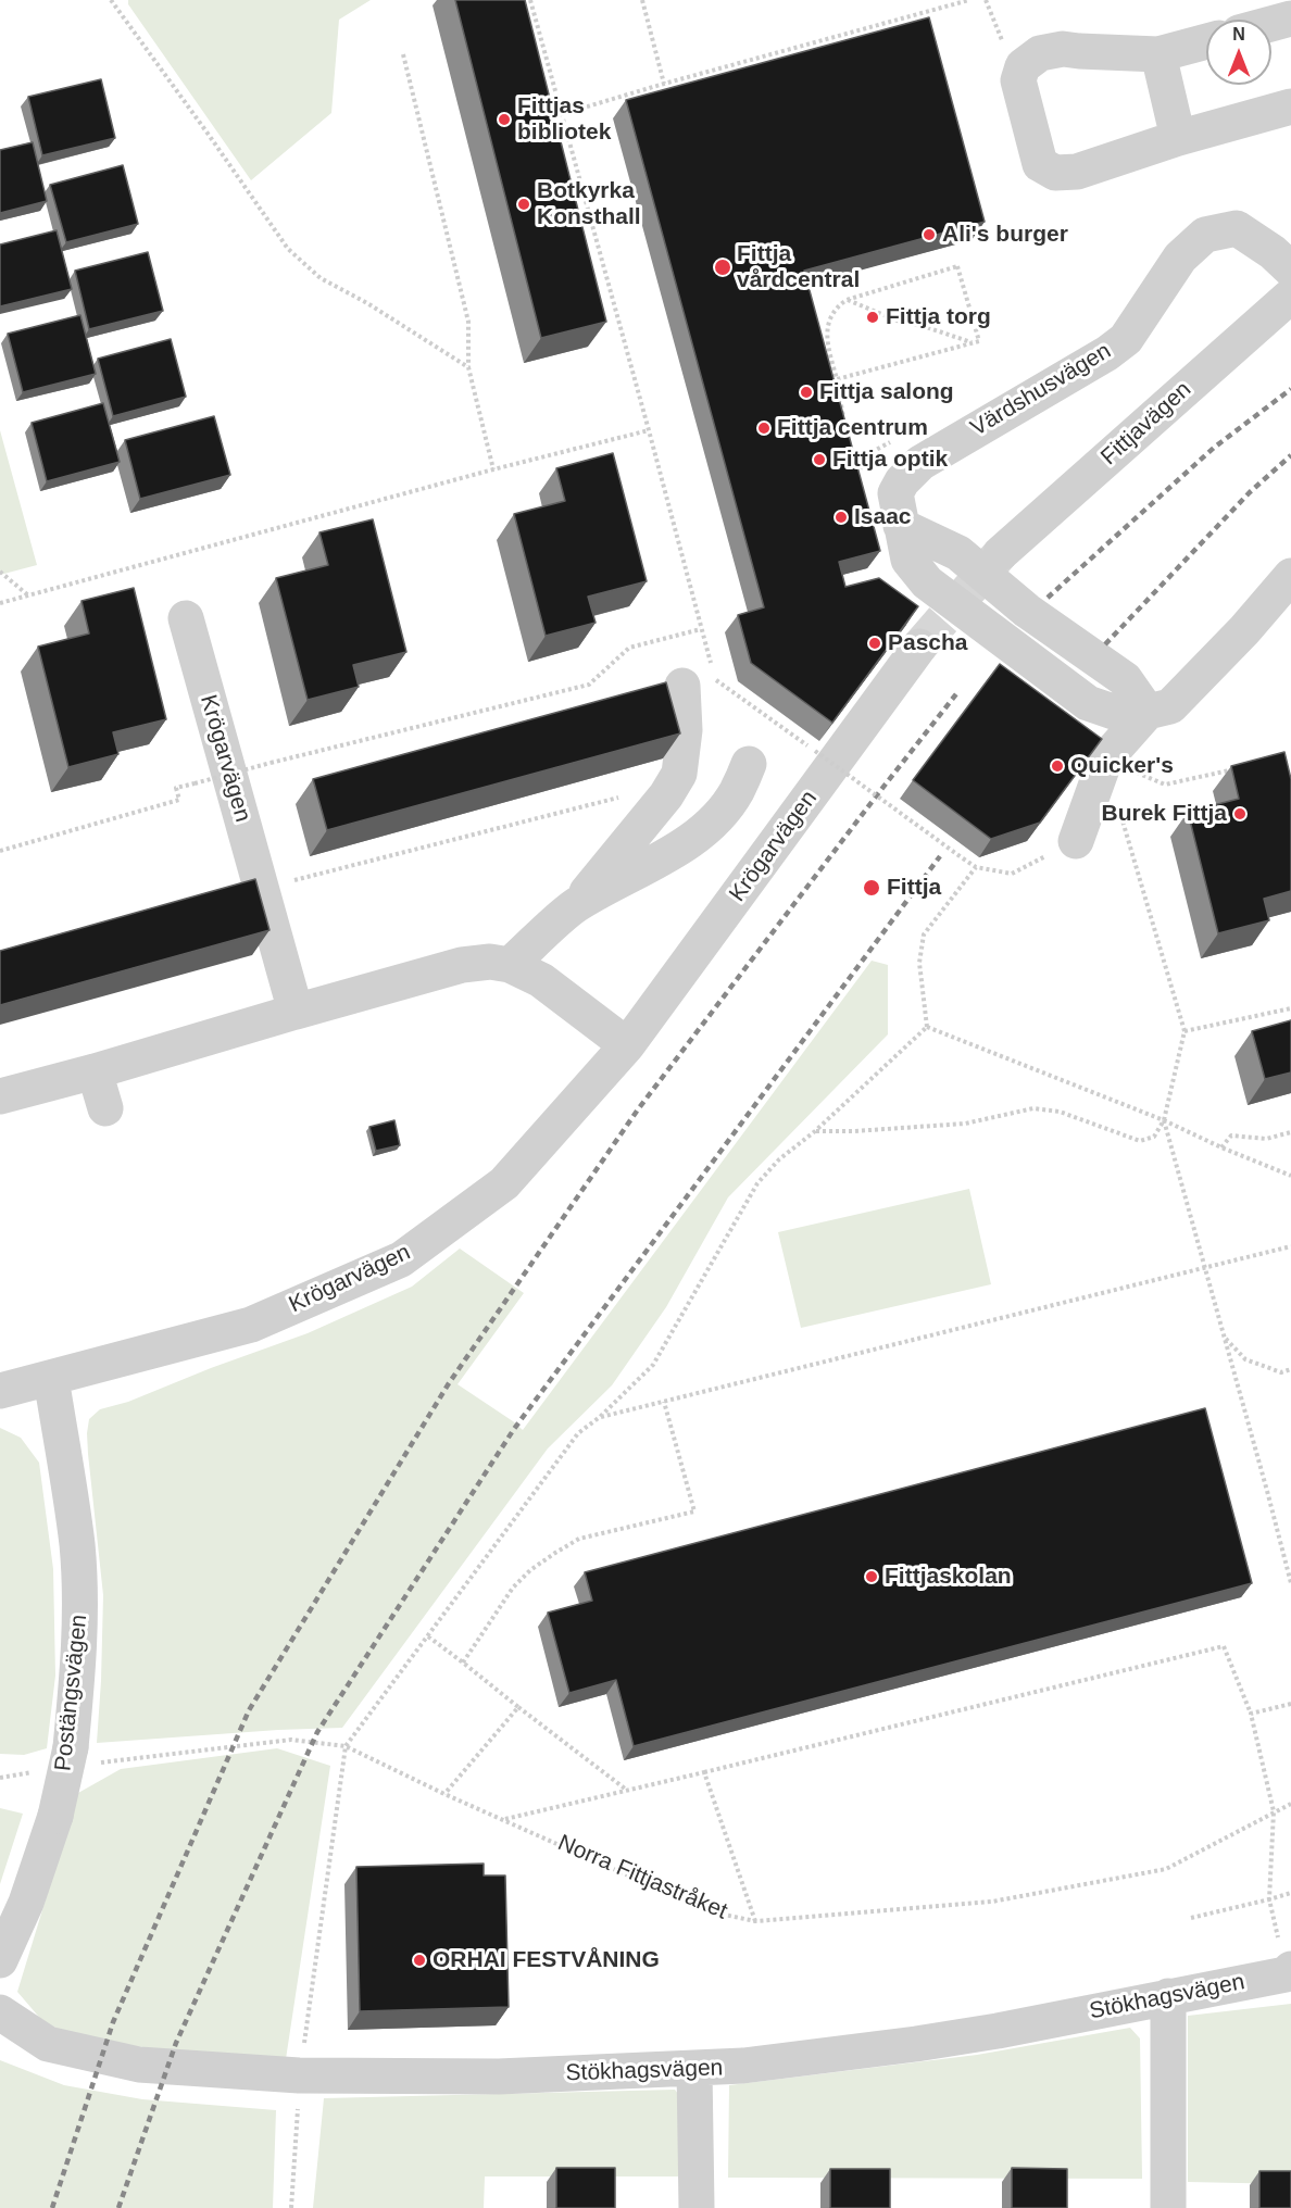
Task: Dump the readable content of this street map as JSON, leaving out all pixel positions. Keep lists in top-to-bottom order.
{
  "streets": {
    "street": [
      "Värdshusvägen",
      "Fittjavägen",
      "Krögarvägen",
      "Postängsvägen",
      "Stökhagsvägen"
    ],
    "path": ["Norra Fittjastråket"]
  },
  "crossings": [
    ["Krögarvägen", "Postängsvägen"]
  ],
  "places": [
    "Fittjas bibliotek",
    "Botkyrka Konsthall",
    "Ali's burger",
    "Fittja vårdcentral",
    "Fittja torg",
    "Fittja salong",
    "Fittja centrum",
    "Fittja optik",
    "Isaac",
    "Pascha",
    "Quicker's",
    "Burek Fittja",
    "Fittja",
    "Fittjaskolan",
    "ORHAI FESTVÅNING"
  ],
  "north": "top"
}
